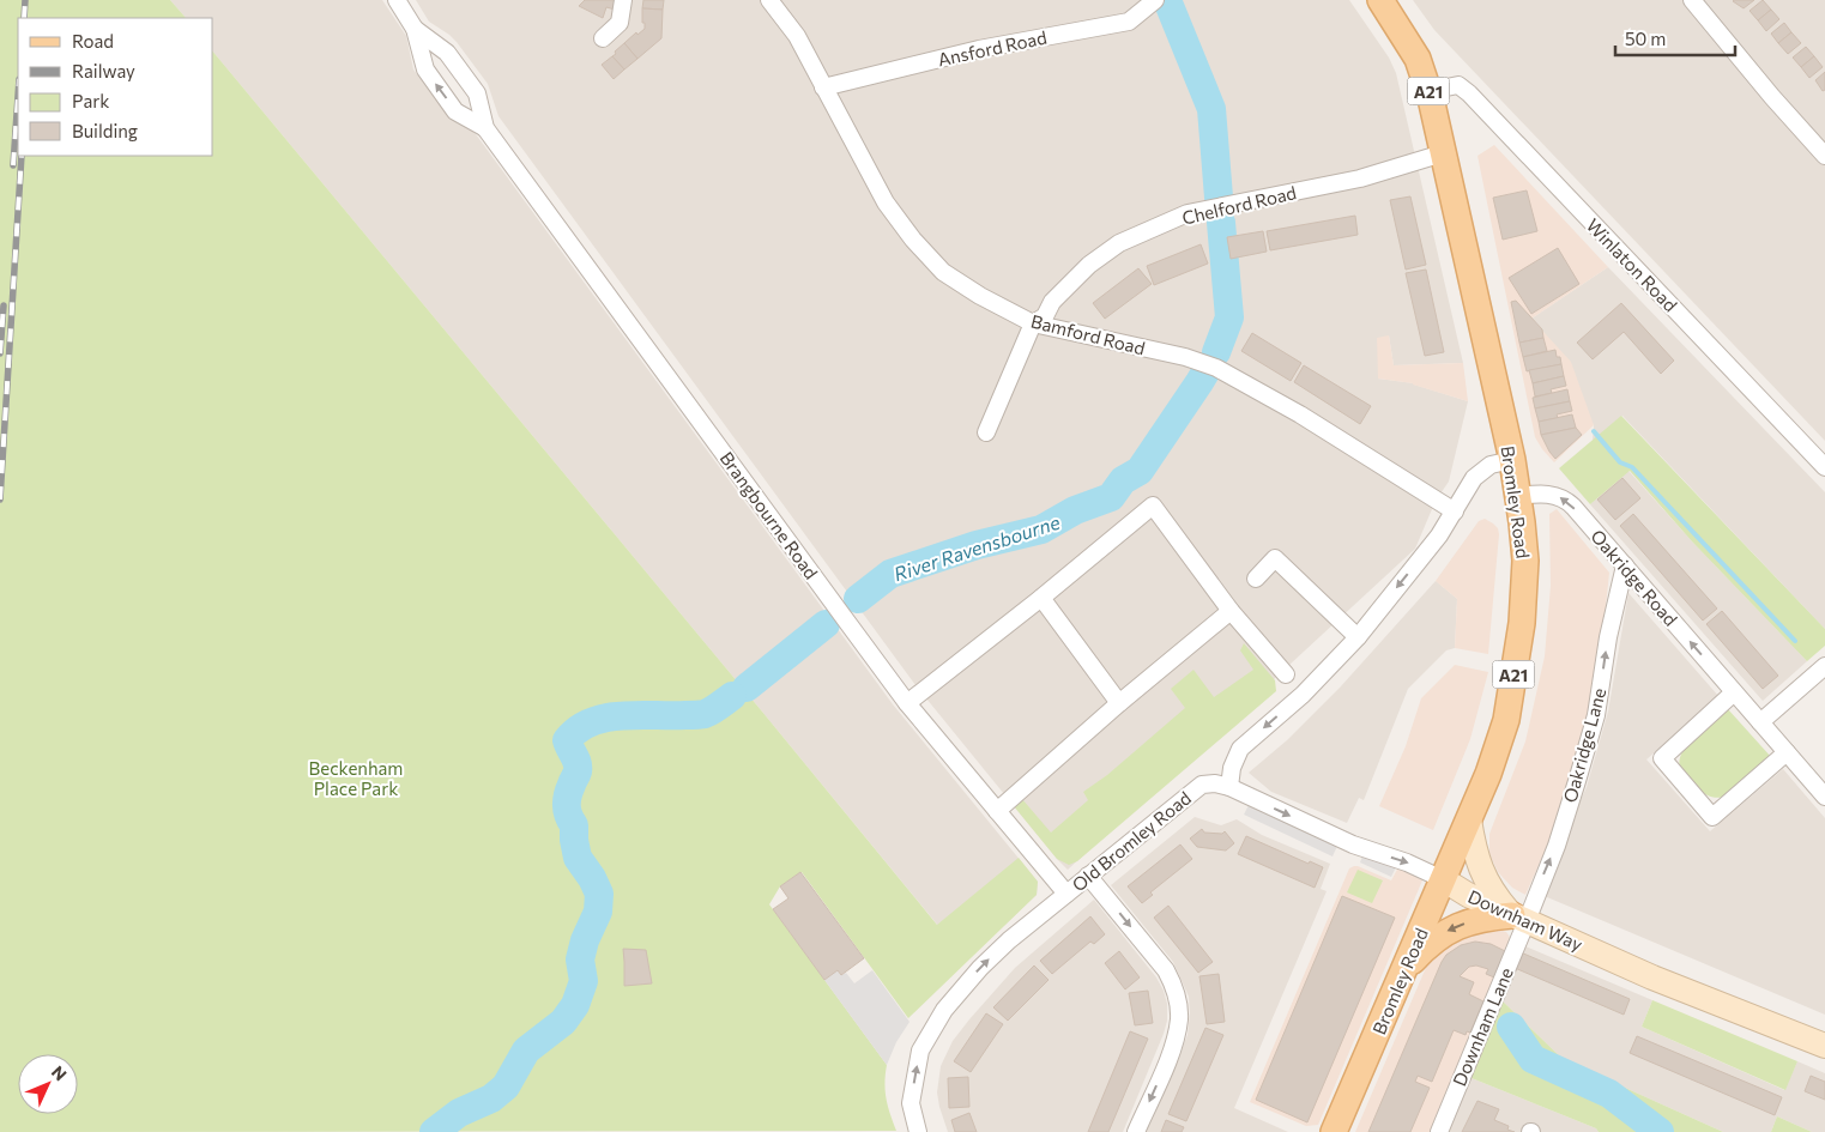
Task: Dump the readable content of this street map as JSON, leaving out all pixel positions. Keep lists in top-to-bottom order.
{
  "streets": {
    "main road": ["A21", "Bromley Road"],
    "street": [
      "Ansford Road",
      "Chelford Road",
      "Winlaton Road",
      "Bamford Road",
      "Brangbourne Road",
      "Oakridge Road",
      "Oakridge Lane",
      "Old Bromley Road",
      "Downham Way",
      "Downham Lane"
    ]
  },
  "crossings": [
    ["Ansford Road", "Bamford Road"],
    ["Chelford Road", "Bamford Road"],
    ["Chelford Road", "Bromley Road"],
    ["Winlaton Road", "Bromley Road"],
    ["Bromley Road", "Oakridge Road"],
    ["Bromley Road", "Downham Way"],
    ["Brangbourne Road", "Old Bromley Road"],
    ["Oakridge Road", "Oakridge Lane"],
    ["Oakridge Lane", "Downham Way"],
    ["Oakridge Lane", "Downham Lane"],
    ["Old Bromley Road", "Downham Way"],
    ["Downham Way", "Downham Lane"]
  ],
  "one_way": [
    "Oakridge Road",
    "Oakridge Lane",
    "Old Bromley Road",
    "Downham Way"
  ],
  "water": ["River Ravensbourne"],
  "parks": ["Beckenham Place Park"],
  "legend": [
    "Road",
    "Railway",
    "Park",
    "Building"
  ],
  "scale_bar": "50 m",
  "north": "top right"
}
